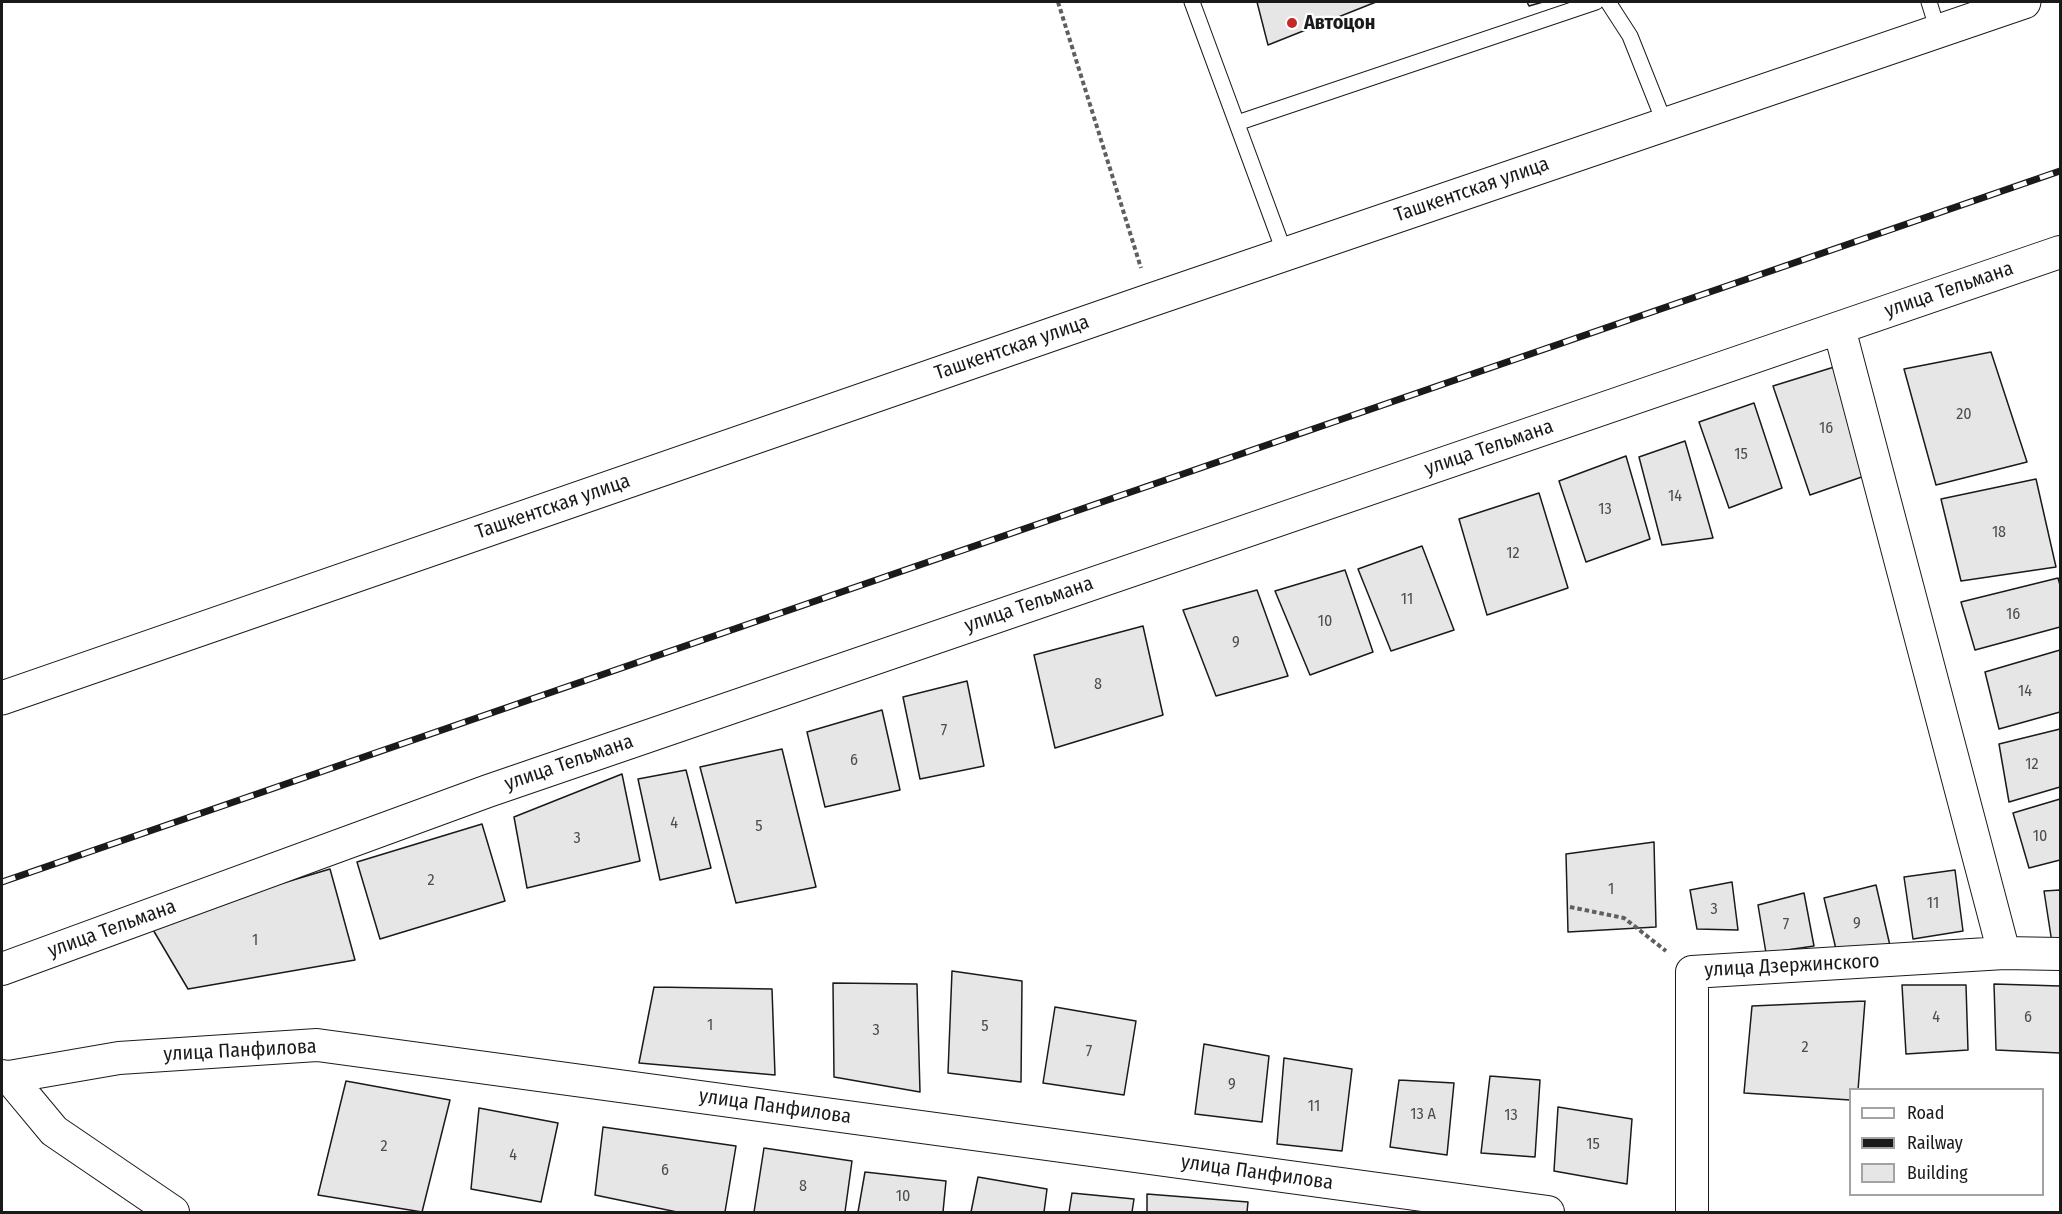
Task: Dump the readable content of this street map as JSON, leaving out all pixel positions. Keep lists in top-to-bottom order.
{
  "streets": {
    "main road": ["Ташкентская улица"],
    "street": ["улица Тельмана", "улица Дзержинского", "улица Панфилова"]
  },
  "places": ["Автоцон"],
  "house_numbers": [
    "20",
    "16",
    "15",
    "14",
    "13",
    "18",
    "12",
    "11",
    "16",
    "10",
    "9",
    "8",
    "14",
    "7",
    "6",
    "12",
    "4",
    "5",
    "10",
    "3",
    "2",
    "1",
    "11",
    "3",
    "9",
    "7",
    "1",
    "4",
    "6",
    "1",
    "5",
    "3",
    "2",
    "7",
    "9",
    "11",
    "13 А",
    "13",
    "15",
    "2",
    "4",
    "6",
    "8",
    "10"
  ],
  "legend": ["Road", "Railway", "Building"]
}
